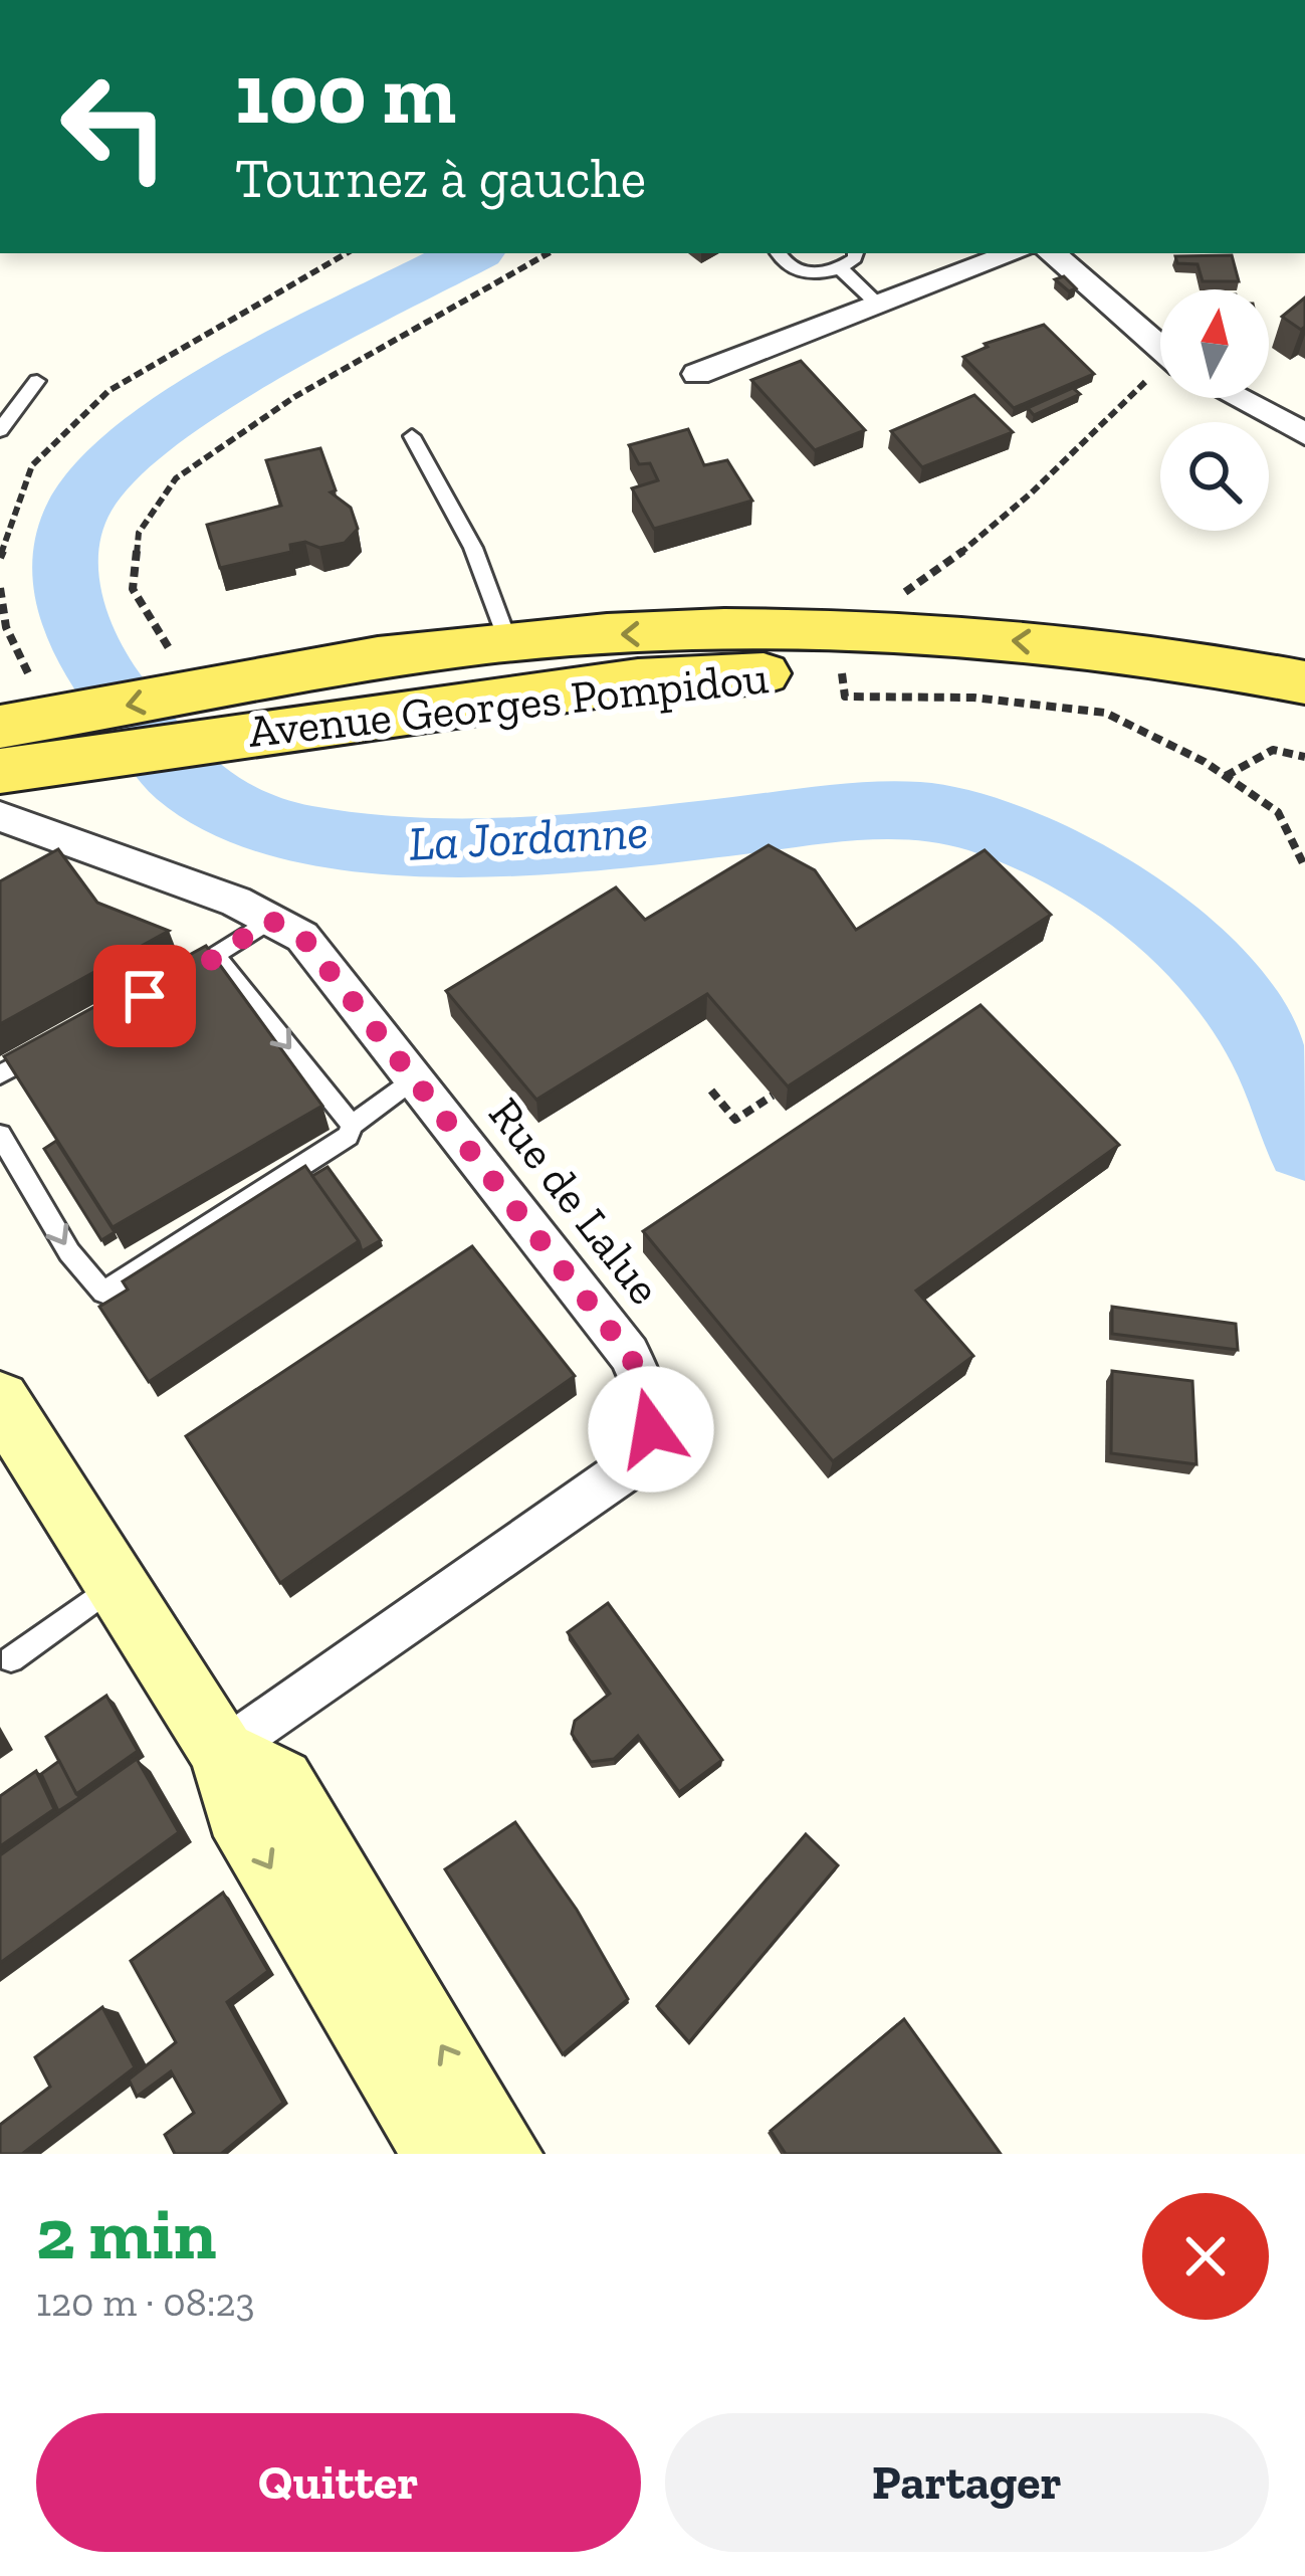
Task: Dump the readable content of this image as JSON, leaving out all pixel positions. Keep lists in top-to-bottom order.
{
  "streets": {
    "main road": ["Avenue Georges Pompidou"],
    "street": ["Rue de Lalue"]
  },
  "water": ["La Jordanne"],
  "north": "top",
  "page": {
    "turn": ["100 m", "Tournez à gauche"],
    "heading": ["2 min", "120 m · 08:23"],
    "buttons": ["Quitter", "Partager"]
  }
}
